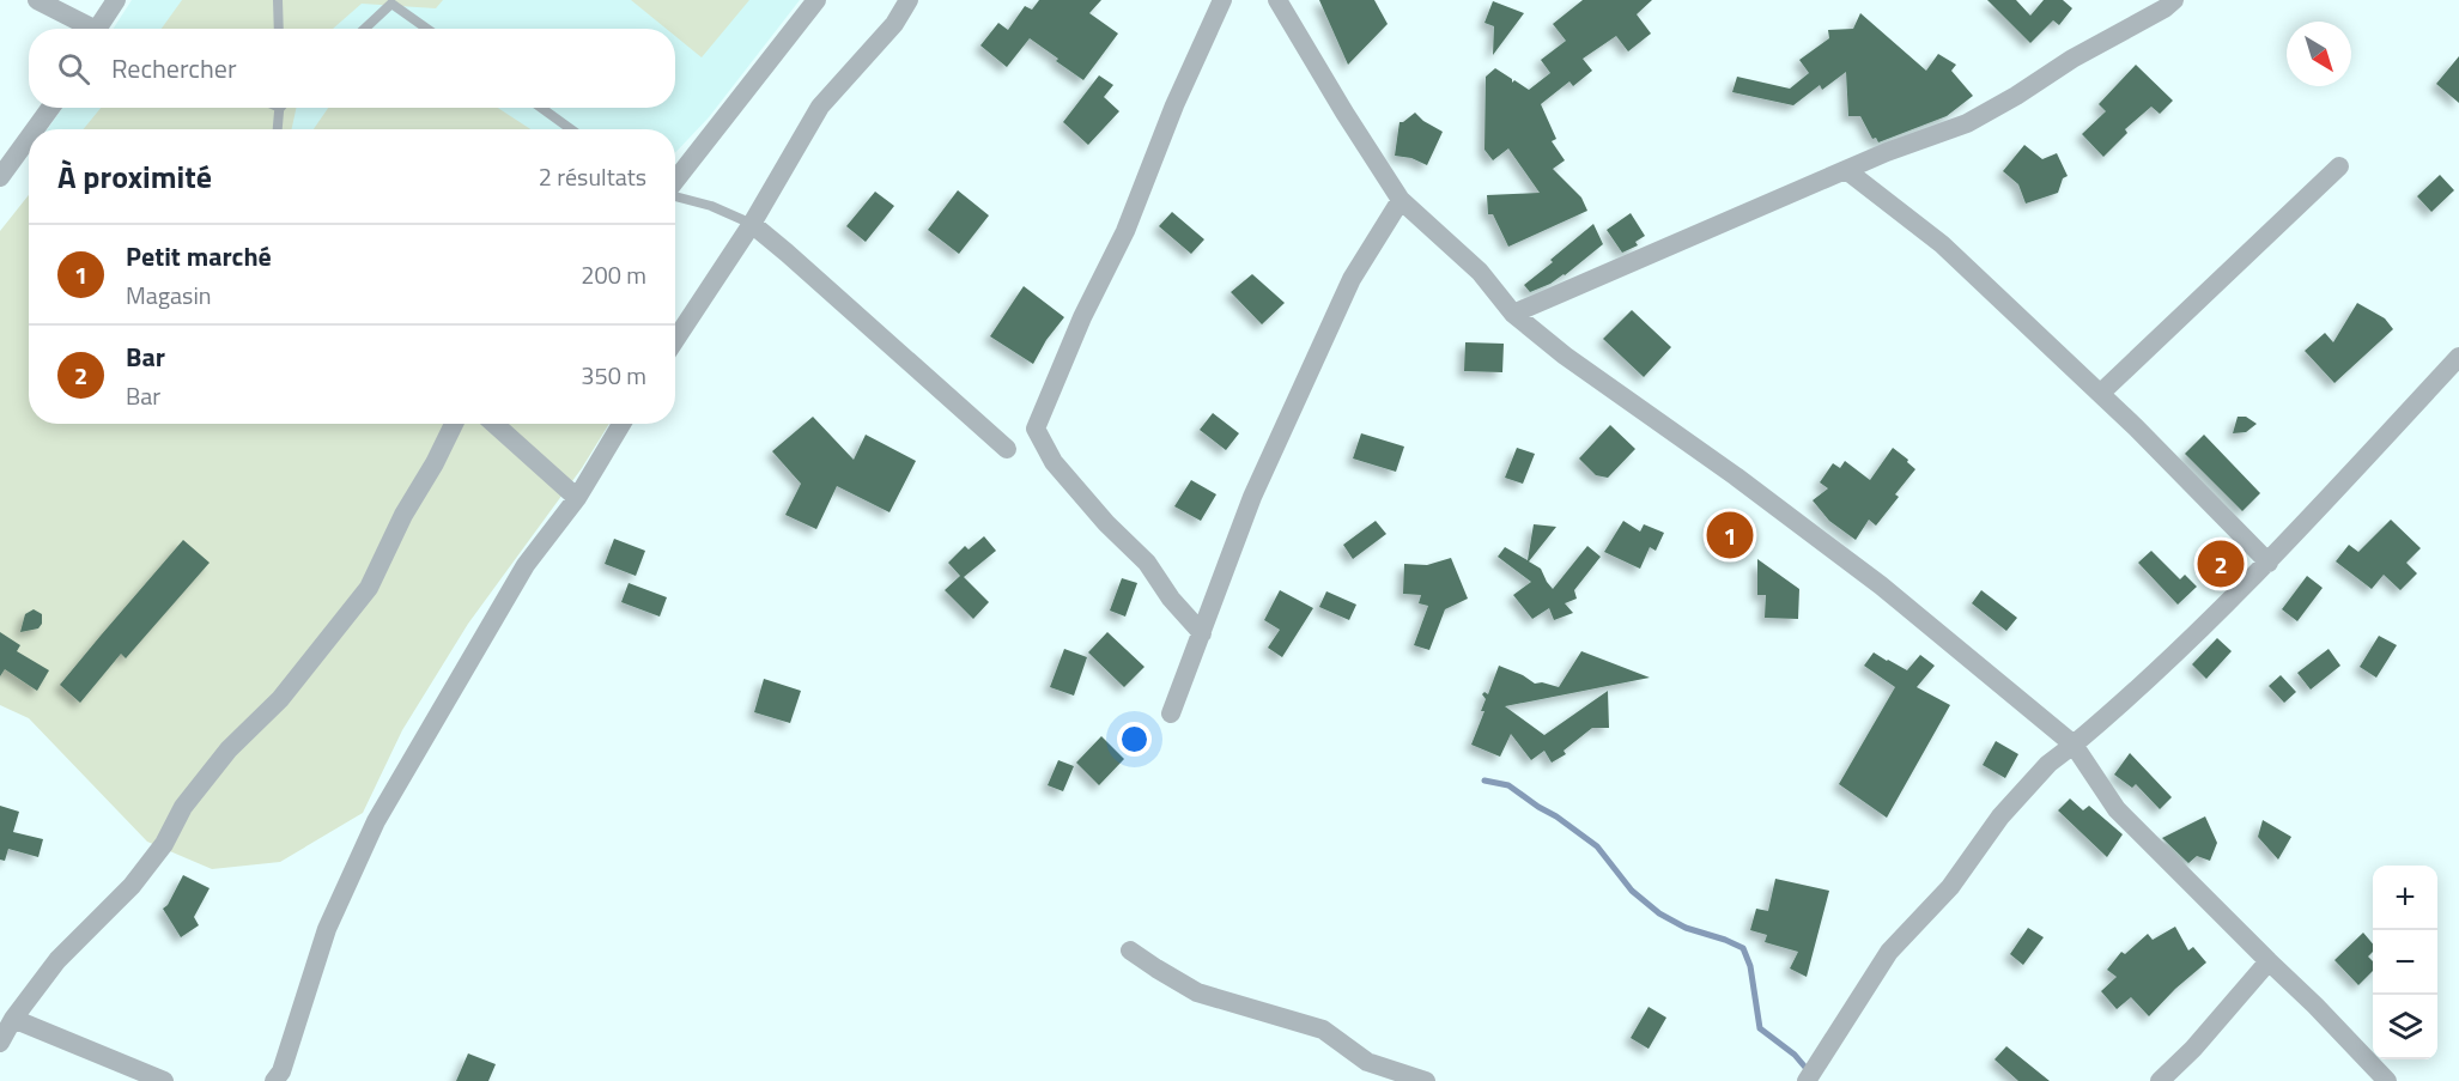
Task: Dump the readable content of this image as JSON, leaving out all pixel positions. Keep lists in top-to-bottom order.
{
  "north": "bottom right",
  "page": {
    "search": "Rechercher",
    "heading": ["À proximité", "2 résultats"],
    "list": [
      {
        "mark": "1",
        "name": "Petit marché",
        "note": "Magasin",
        "value": "200 m"
      },
      {
        "mark": "2",
        "name": "Bar",
        "note": "Bar",
        "value": "350 m"
      }
    ],
    "pins": ["1", "2"],
    "map_buttons": ["+", "−"]
  }
}
